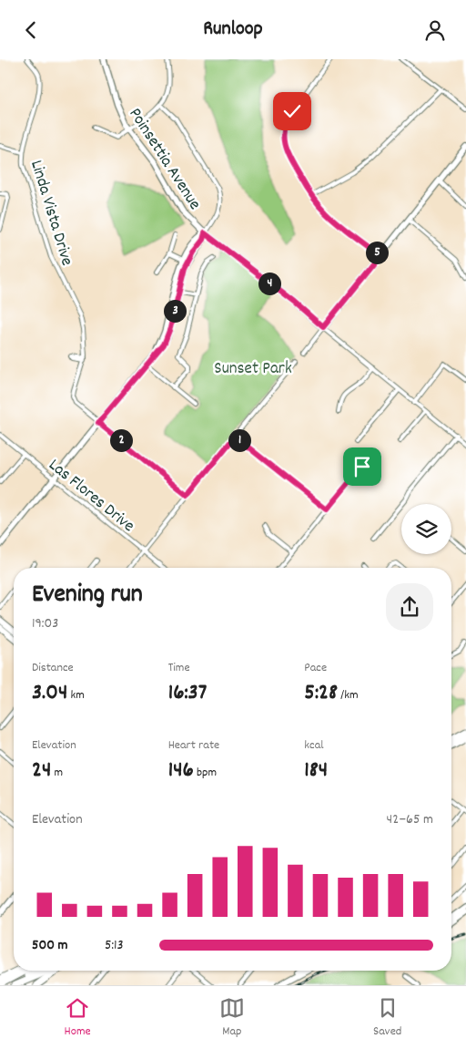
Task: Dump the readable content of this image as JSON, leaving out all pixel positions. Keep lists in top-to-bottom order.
{
  "streets": {
    "main road": ["Poinsettia Avenue"],
    "street": ["Linda Vista Drive", "Las Flores Drive"]
  },
  "parks": ["Sunset Park"],
  "page": {
    "header": "Runloop",
    "pins": [
      "5",
      "4",
      "3",
      "1",
      "2"
    ],
    "heading": ["Evening run", "19:03"],
    "stats": [
      ["Distance", "3.04 km"],
      ["Time", "16:37"],
      ["Pace", "5:28 /km"],
      ["Elevation", "24 m"],
      ["Heart rate", "146 bpm"],
      ["kcal", "184"]
    ],
    "chart": ["Elevation", "42–65 m"],
    "list": [
      {
        "name": "500 m",
        "note": "5:13"
      }
    ],
    "tabs": ["Home", "Map", "Saved"]
  }
}
